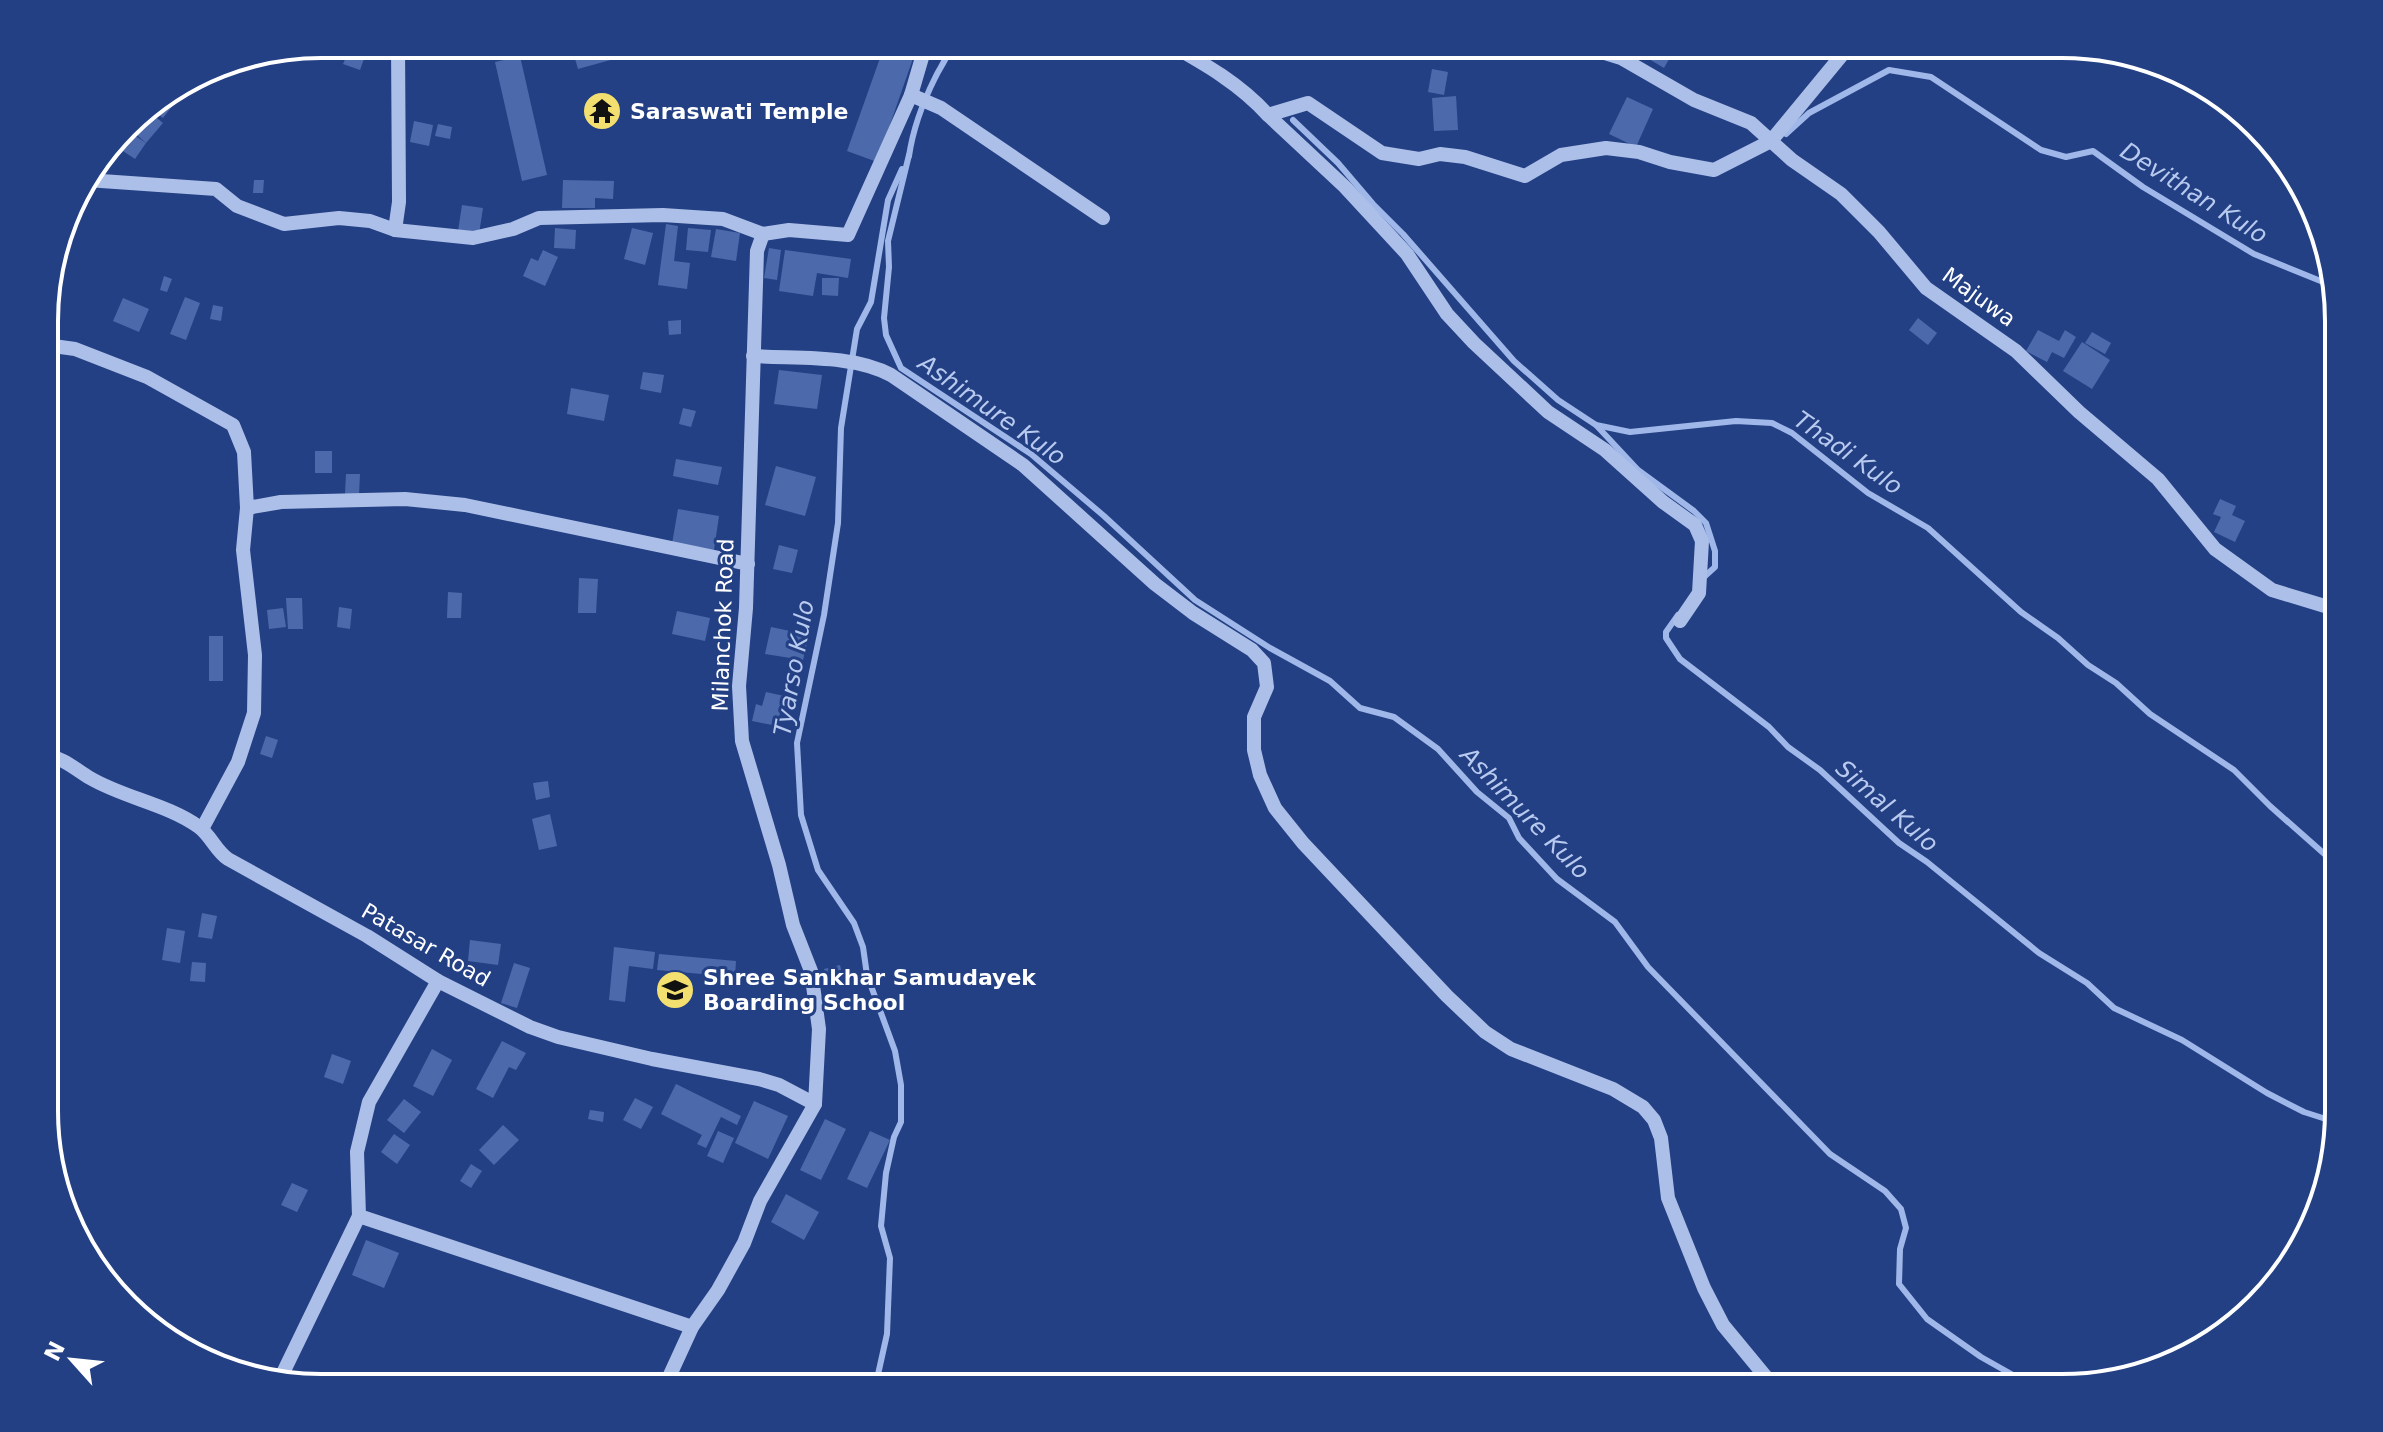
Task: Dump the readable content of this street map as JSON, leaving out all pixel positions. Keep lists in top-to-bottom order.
{
  "streets": {
    "street": ["Majuwa", "Milanchok Road", "Patasar Road"]
  },
  "crossings": [
    ["Milanchok Road", "Patasar Road"]
  ],
  "water": [
    "Devithan Kulo",
    "Ashimure Kulo",
    "Thadi Kulo",
    "Tyarso Kulo",
    "Simal Kulo"
  ],
  "places": {
    "temple": ["Saraswati Temple"],
    "school or university": ["Shree Sankhar Samudayek Boarding School"]
  },
  "north": "top left"
}
